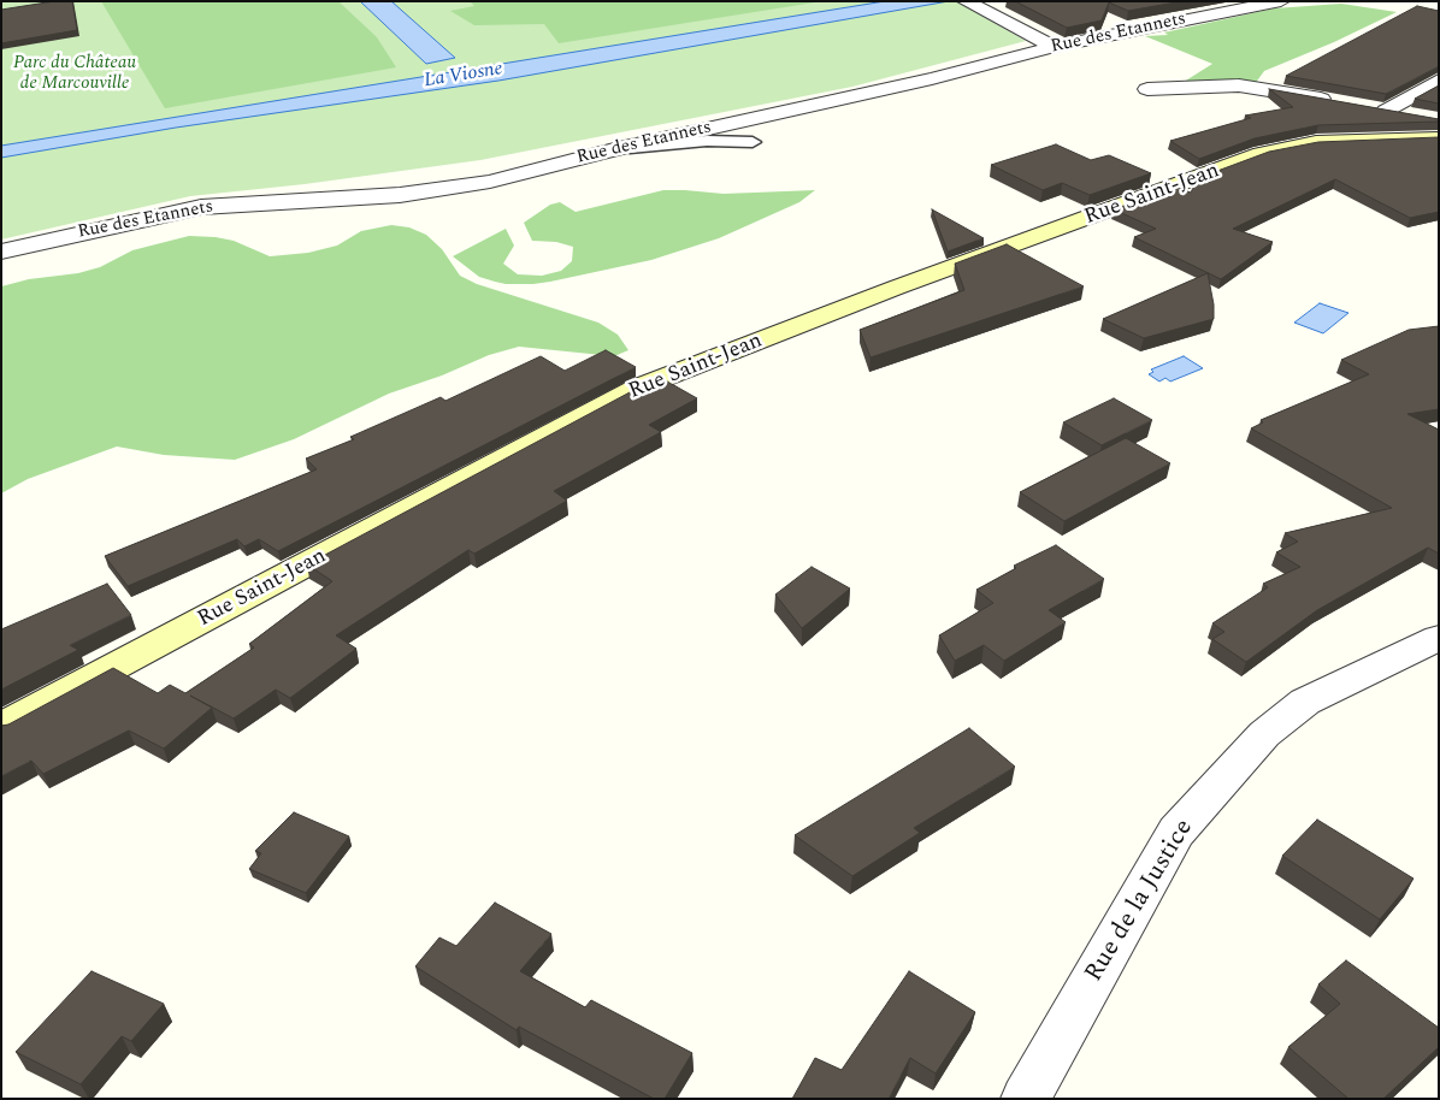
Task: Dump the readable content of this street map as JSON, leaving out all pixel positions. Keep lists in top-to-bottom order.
{
  "streets": {
    "street": ["Rue des Etannets", "Rue Saint-Jean", "Rue de la Justice"]
  },
  "water": ["La Viosne"],
  "parks": ["Parc du Château de Marcouville"]
}
